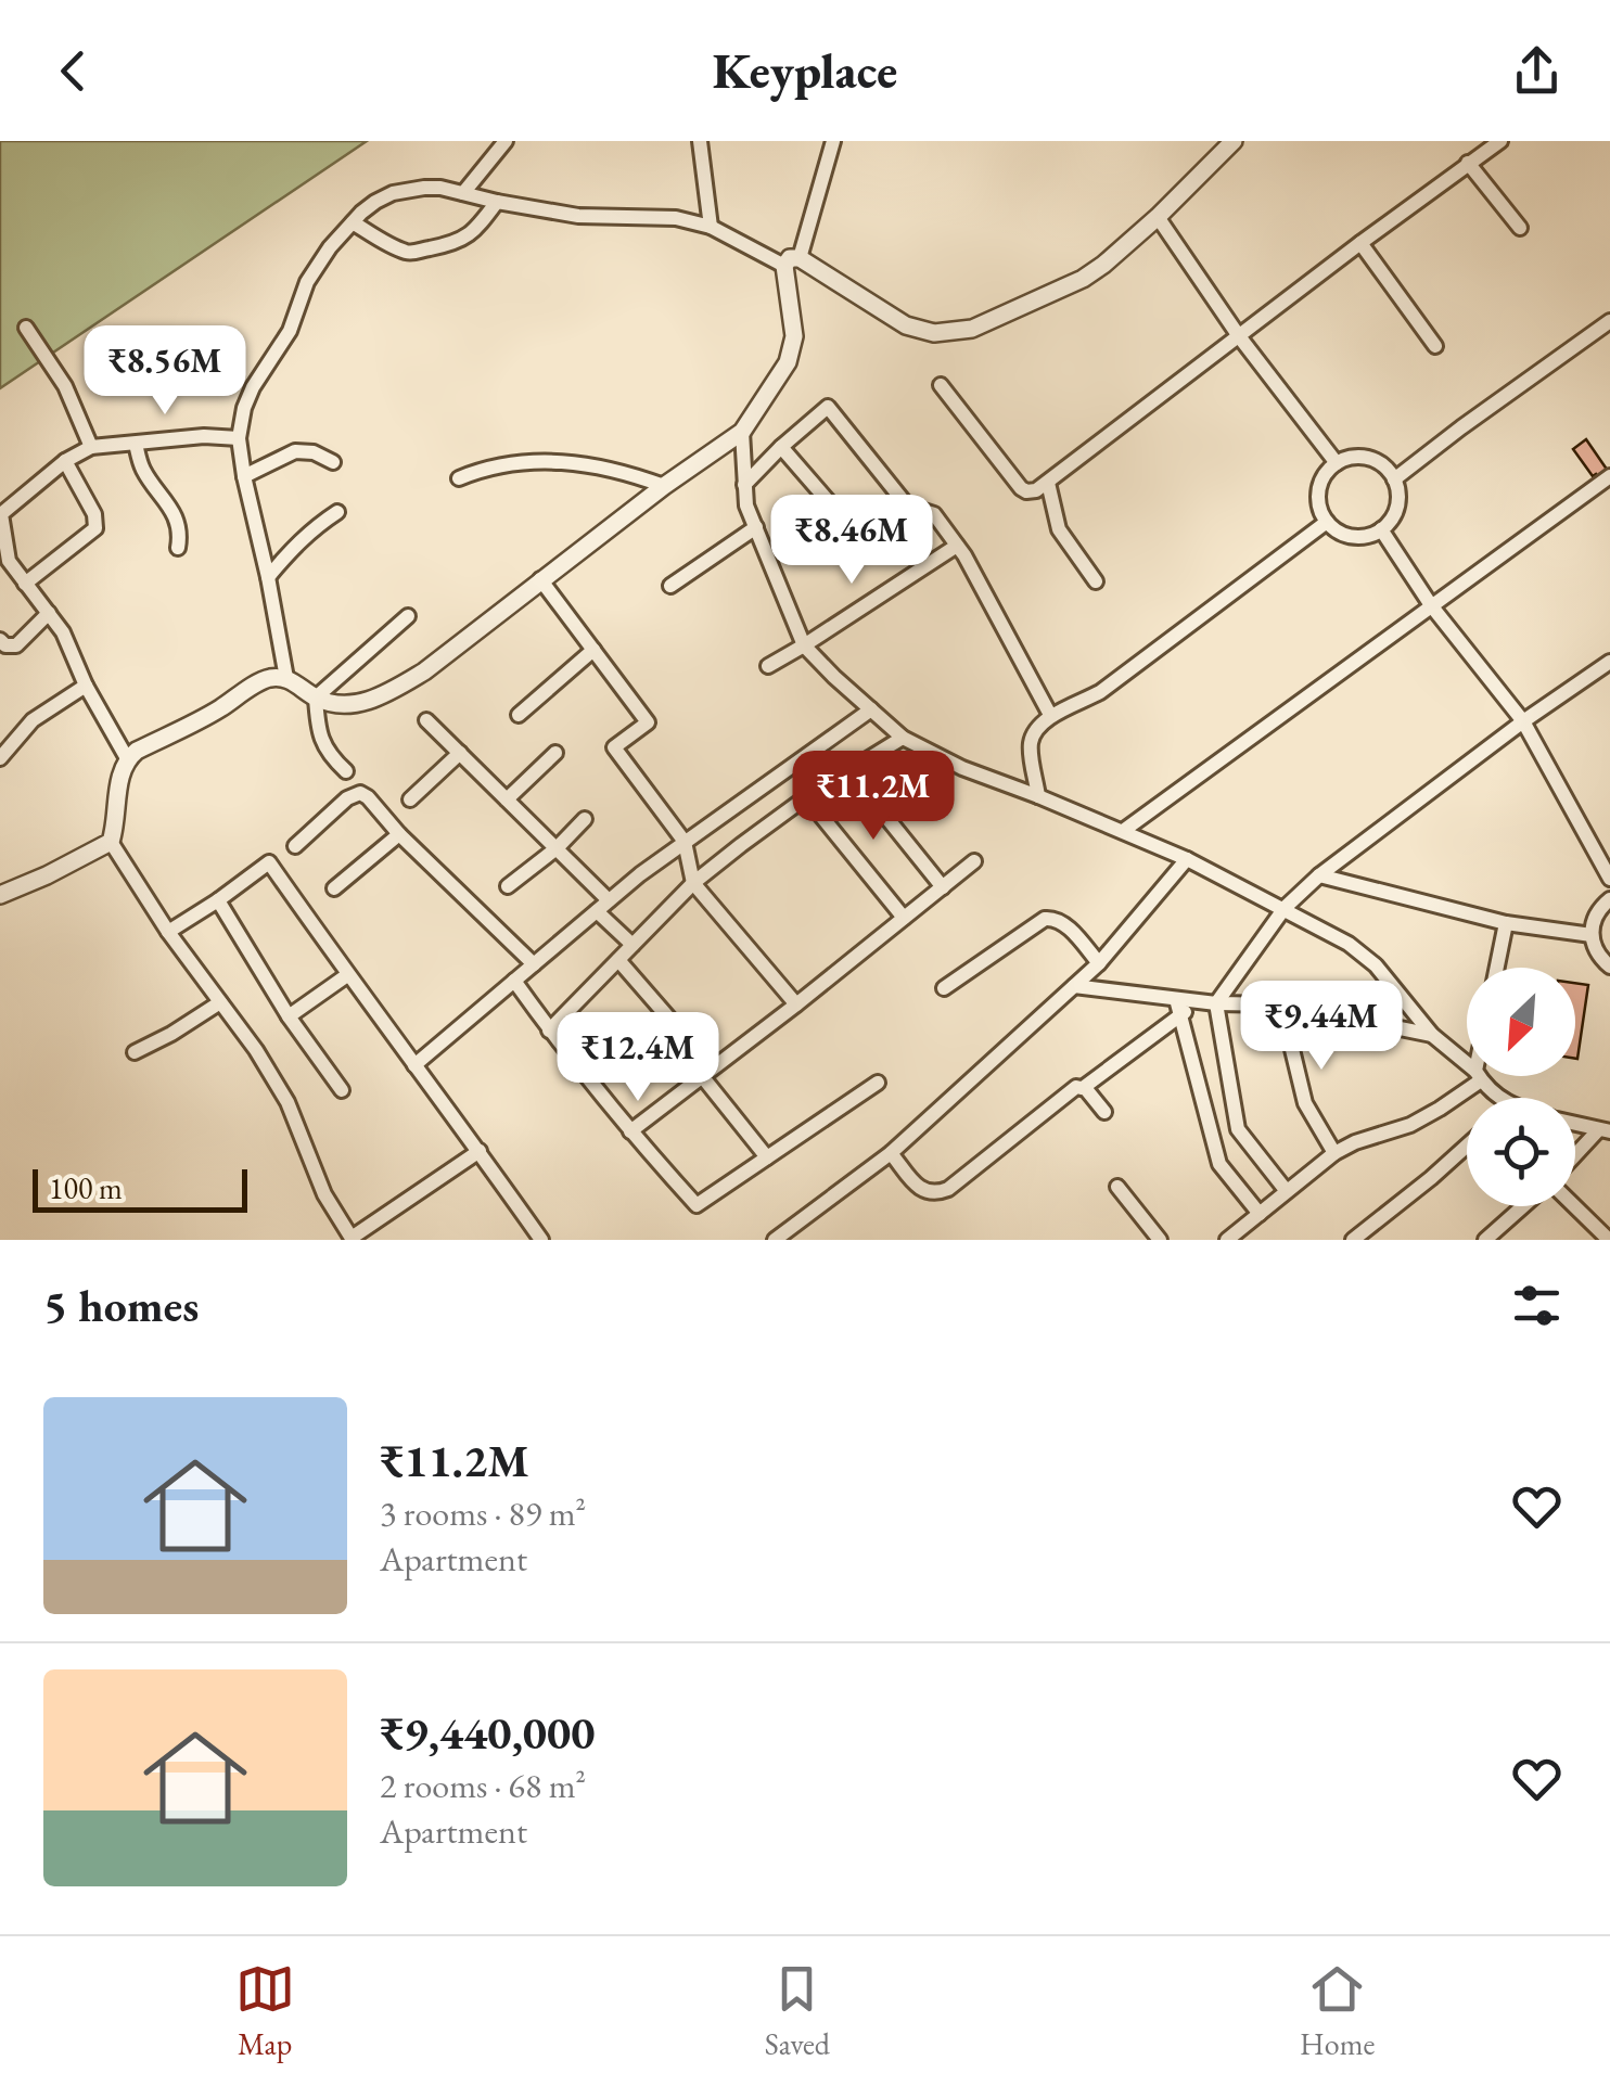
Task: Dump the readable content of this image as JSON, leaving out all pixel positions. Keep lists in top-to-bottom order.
{
  "scale_bar": "100 m",
  "north": "bottom left",
  "page": {
    "header": "Keyplace",
    "price": [
      "₹8.56M",
      "₹8.46M",
      "₹11.2M",
      "₹9.44M",
      "₹12.4M"
    ],
    "scale": "100 m",
    "heading": "5 homes",
    "list": [
      {
        "name": "₹11.2M",
        "note": "3 rooms · 89 m² · Apartment"
      },
      {
        "name": "₹9,440,000",
        "note": "2 rooms · 68 m² · Apartment"
      }
    ],
    "tabs": ["Map", "Saved", "Home"]
  }
}
